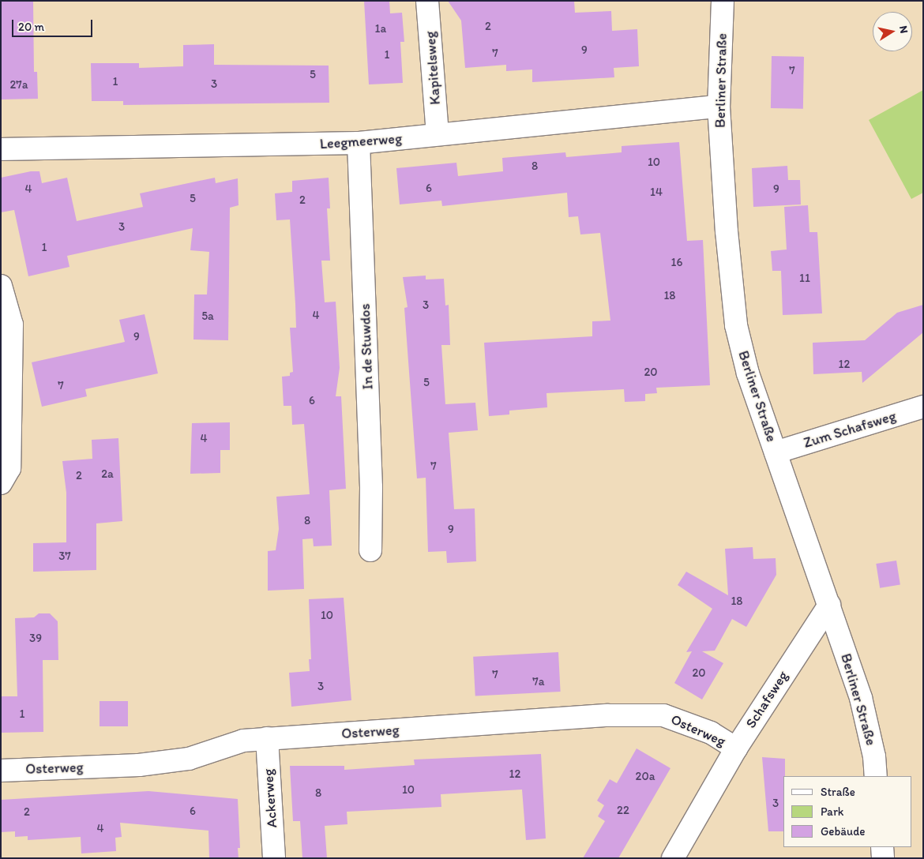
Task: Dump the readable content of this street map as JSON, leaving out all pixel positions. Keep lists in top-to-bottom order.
{
  "streets": {
    "street": [
      "Kapitelsweg",
      "Berliner Straße",
      "Leegmeerweg",
      "In de Stuwdos",
      "Zum Schafsweg",
      "Schafsweg",
      "Osterweg",
      "Ackerweg"
    ]
  },
  "crossings": [
    ["Kapitelsweg", "Leegmeerweg"],
    ["Berliner Straße", "Leegmeerweg"],
    ["Berliner Straße", "Zum Schafsweg"],
    ["Berliner Straße", "Schafsweg"],
    ["Leegmeerweg", "In de Stuwdos"],
    ["Schafsweg", "Osterweg"],
    ["Osterweg", "Ackerweg"]
  ],
  "house_numbers": [
    "2",
    "1a",
    "9",
    "7",
    "1",
    "7",
    "5",
    "1",
    "3",
    "27a",
    "10",
    "8",
    "6",
    "4",
    "9",
    "14",
    "5",
    "2",
    "3",
    "1",
    "16",
    "11",
    "18",
    "3",
    "4",
    "5a",
    "9",
    "12",
    "20",
    "5",
    "7",
    "6",
    "4",
    "7",
    "2a",
    "2",
    "8",
    "9",
    "37",
    "18",
    "10",
    "39",
    "20",
    "7",
    "7a",
    "3",
    "1",
    "12",
    "20a",
    "10",
    "8",
    "3",
    "22",
    "6",
    "2",
    "4"
  ],
  "legend": ["Straße", "Park", "Gebäude"],
  "scale_bar": "20 m",
  "north": "right"
}
